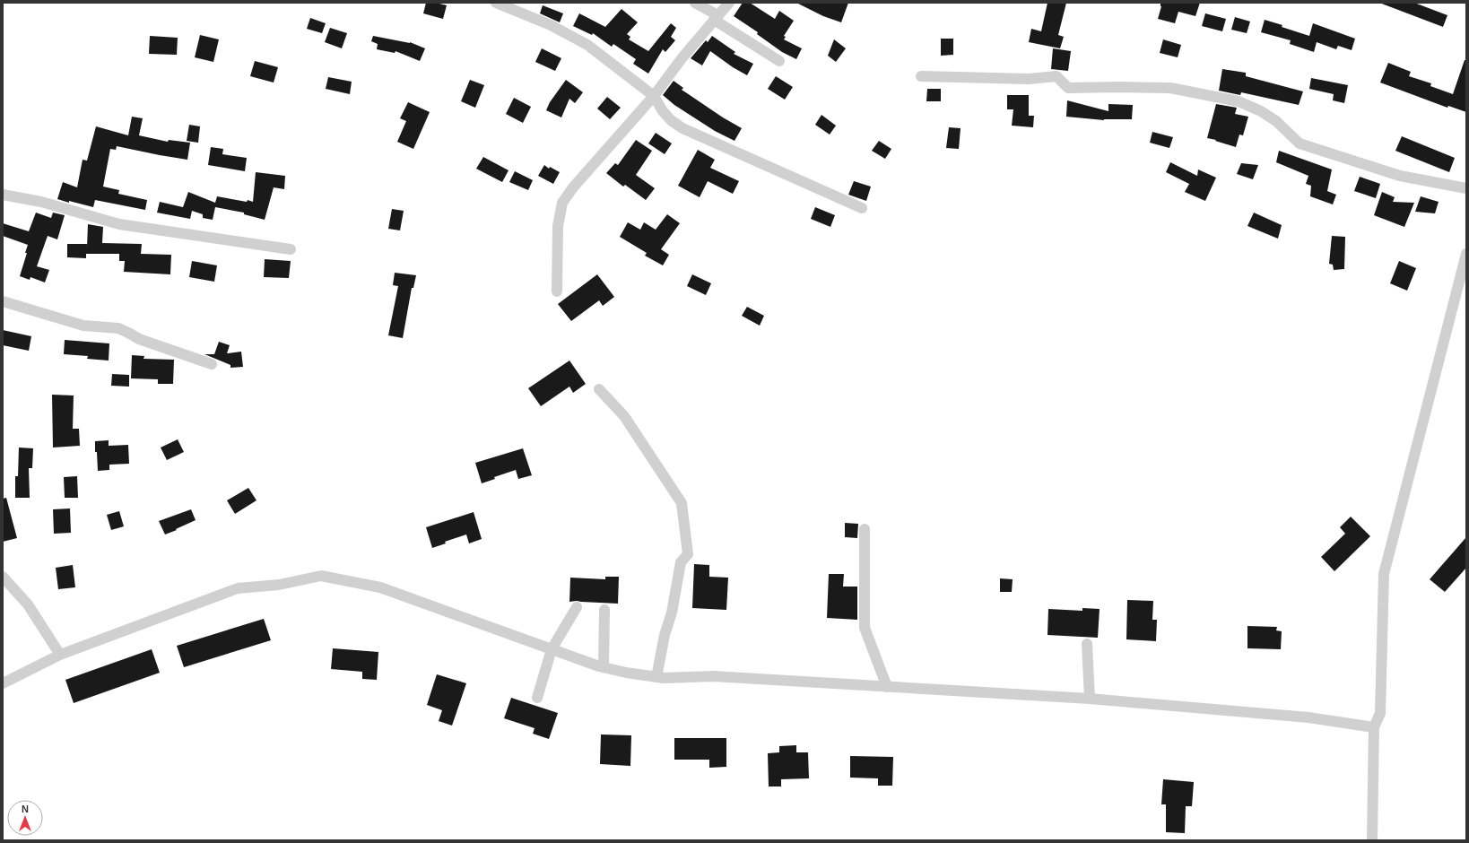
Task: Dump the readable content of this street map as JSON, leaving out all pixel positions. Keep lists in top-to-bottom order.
{
  "north": "top"
}
